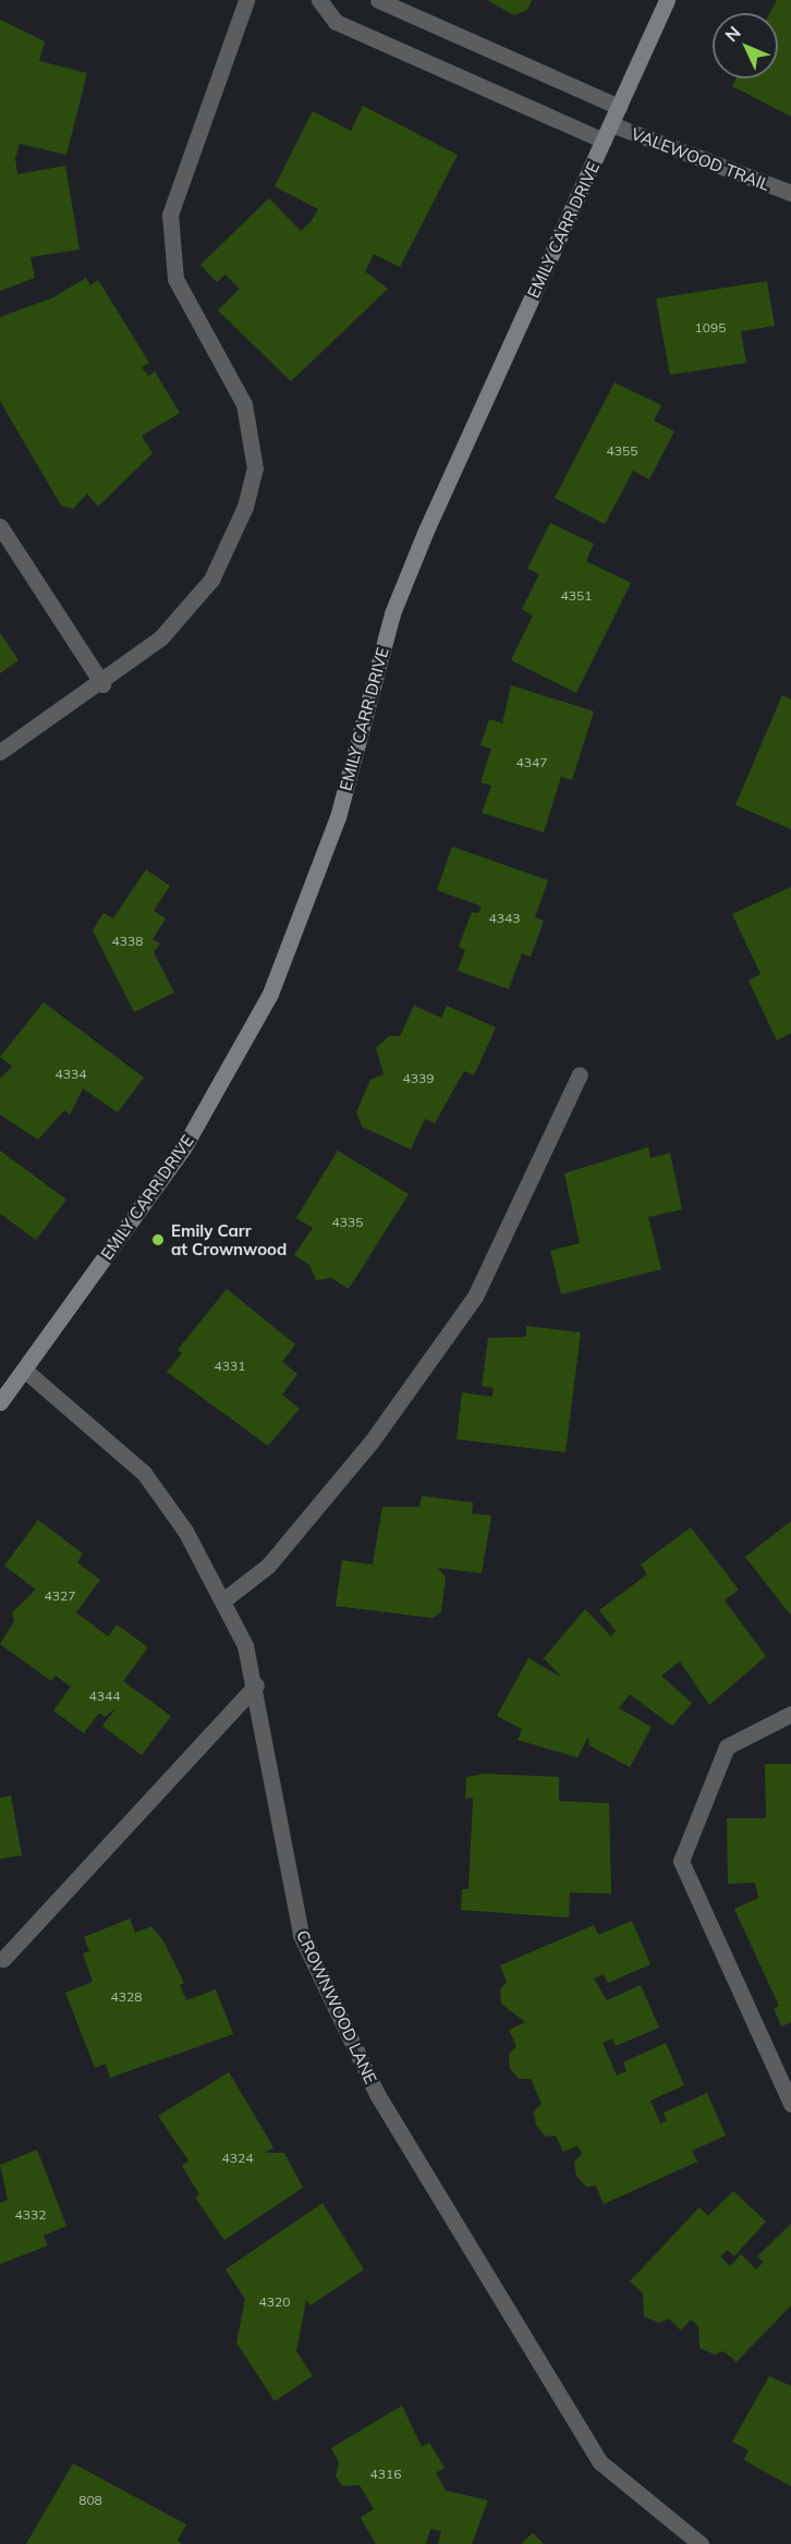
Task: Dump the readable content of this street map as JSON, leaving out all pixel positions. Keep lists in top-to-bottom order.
{
  "streets": {
    "street": ["VALEWOOD TRAIL", "EMILY CARR DRIVE", "CROWNWOOD LANE"]
  },
  "crossings": [
    ["VALEWOOD TRAIL", "EMILY CARR DRIVE"],
    ["EMILY CARR DRIVE", "CROWNWOOD LANE"]
  ],
  "places": ["Emily Carr at Crownwood"],
  "house_numbers": [
    "1095",
    "4355",
    "4351",
    "4347",
    "4343",
    "4338",
    "4334",
    "4339",
    "4335",
    "4331",
    "4327",
    "4344",
    "4328",
    "4324",
    "4332",
    "4320",
    "4316",
    "808"
  ],
  "north": "top left"
}
